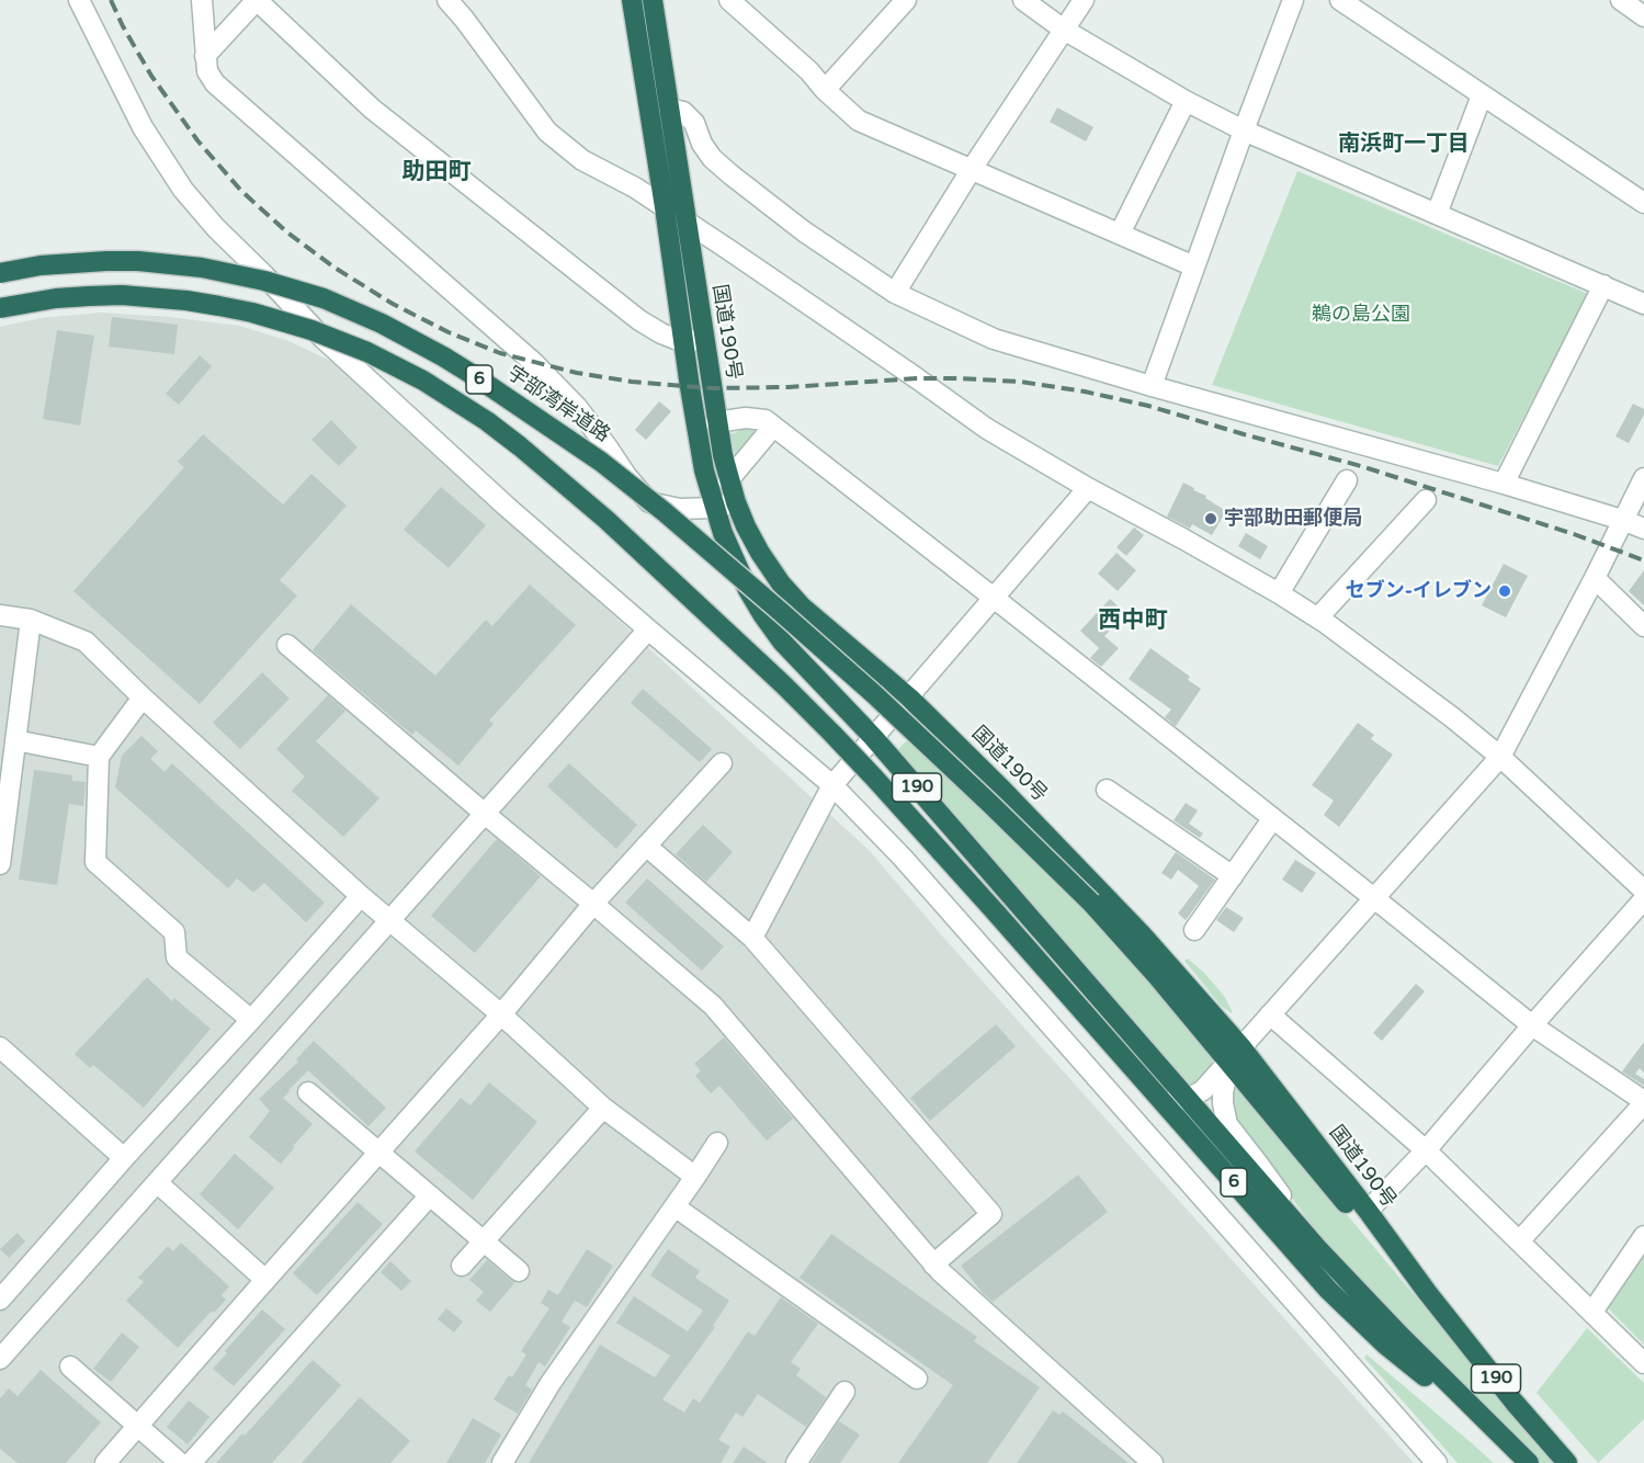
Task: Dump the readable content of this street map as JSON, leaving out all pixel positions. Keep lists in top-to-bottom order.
{
  "streets": {
    "highway": [
      "国道190号",
      "6",
      "宇部湾岸道路",
      "190"
    ]
  },
  "crossings": [
    ["国道190号", "6"],
    ["国道190号", "宇部湾岸道路"],
    ["6", "宇部湾岸道路"],
    ["6", "190"]
  ],
  "districts": ["南浜町一丁目", "助田町", "西中町"],
  "parks": ["鵜の島公園"],
  "places": ["宇部助田郵便局", "セブン-イレブン"]
}
